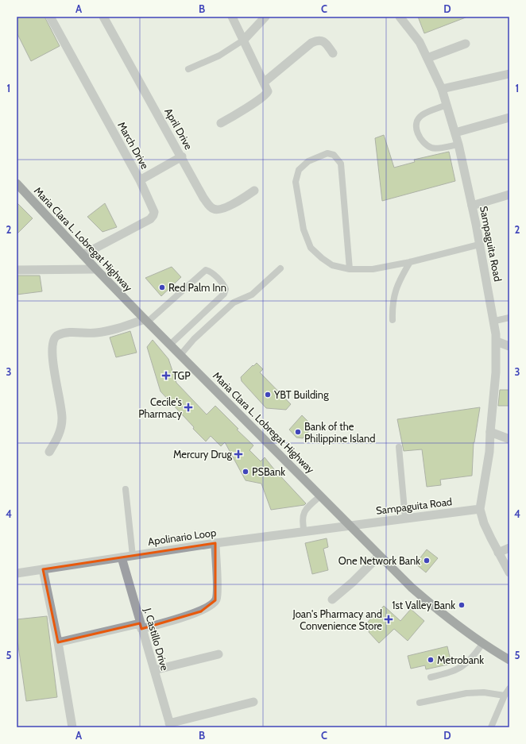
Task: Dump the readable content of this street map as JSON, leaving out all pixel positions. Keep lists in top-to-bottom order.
{
  "streets": {
    "highway": ["Maria Clara L. Lobregat Highway"],
    "street": [
      "April Drive",
      "March Drive",
      "Sampaguita Road",
      "Apolinario Loop",
      "J. Castillo Drive"
    ]
  },
  "crossings": [
    ["March Drive", "Maria Clara L. Lobregat Highway"],
    ["Maria Clara L. Lobregat Highway", "Sampaguita Road"],
    ["Maria Clara L. Lobregat Highway", "Apolinario Loop"],
    ["Sampaguita Road", "Apolinario Loop"],
    ["Apolinario Loop", "J. Castillo Drive"]
  ],
  "places": {
    "other": [
      "Red Palm Inn",
      "YBT Building",
      "Bank of the Philippine Island",
      "PSBank",
      "One Network Bank",
      "1st Valley Bank",
      "Metrobank"
    ],
    "health": [
      "TGP",
      "Cecile's Pharmacy",
      "Mercury Drug",
      "Joan's Pharmacy and Convenience Store"
    ]
  },
  "grid": {
    "columns": [
      "A",
      "B",
      "C",
      "D"
    ],
    "rows": [
      "1",
      "2",
      "3",
      "4",
      "5"
    ]
  }
}
